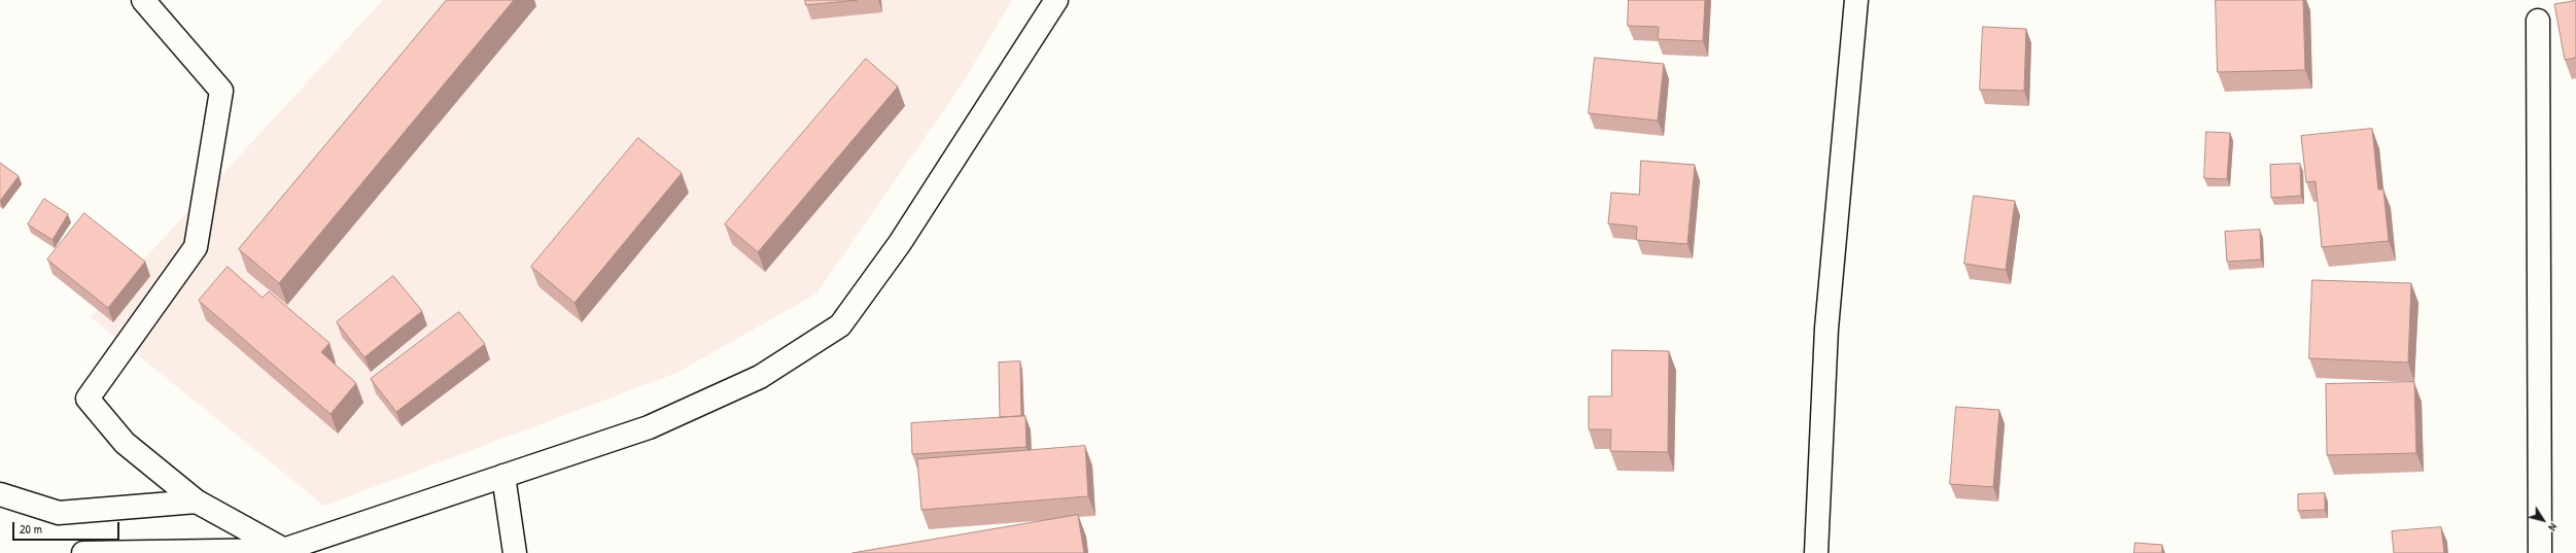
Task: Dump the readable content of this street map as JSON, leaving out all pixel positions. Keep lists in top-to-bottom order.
{
  "scale_bar": "20 m",
  "north": "bottom right"
}
